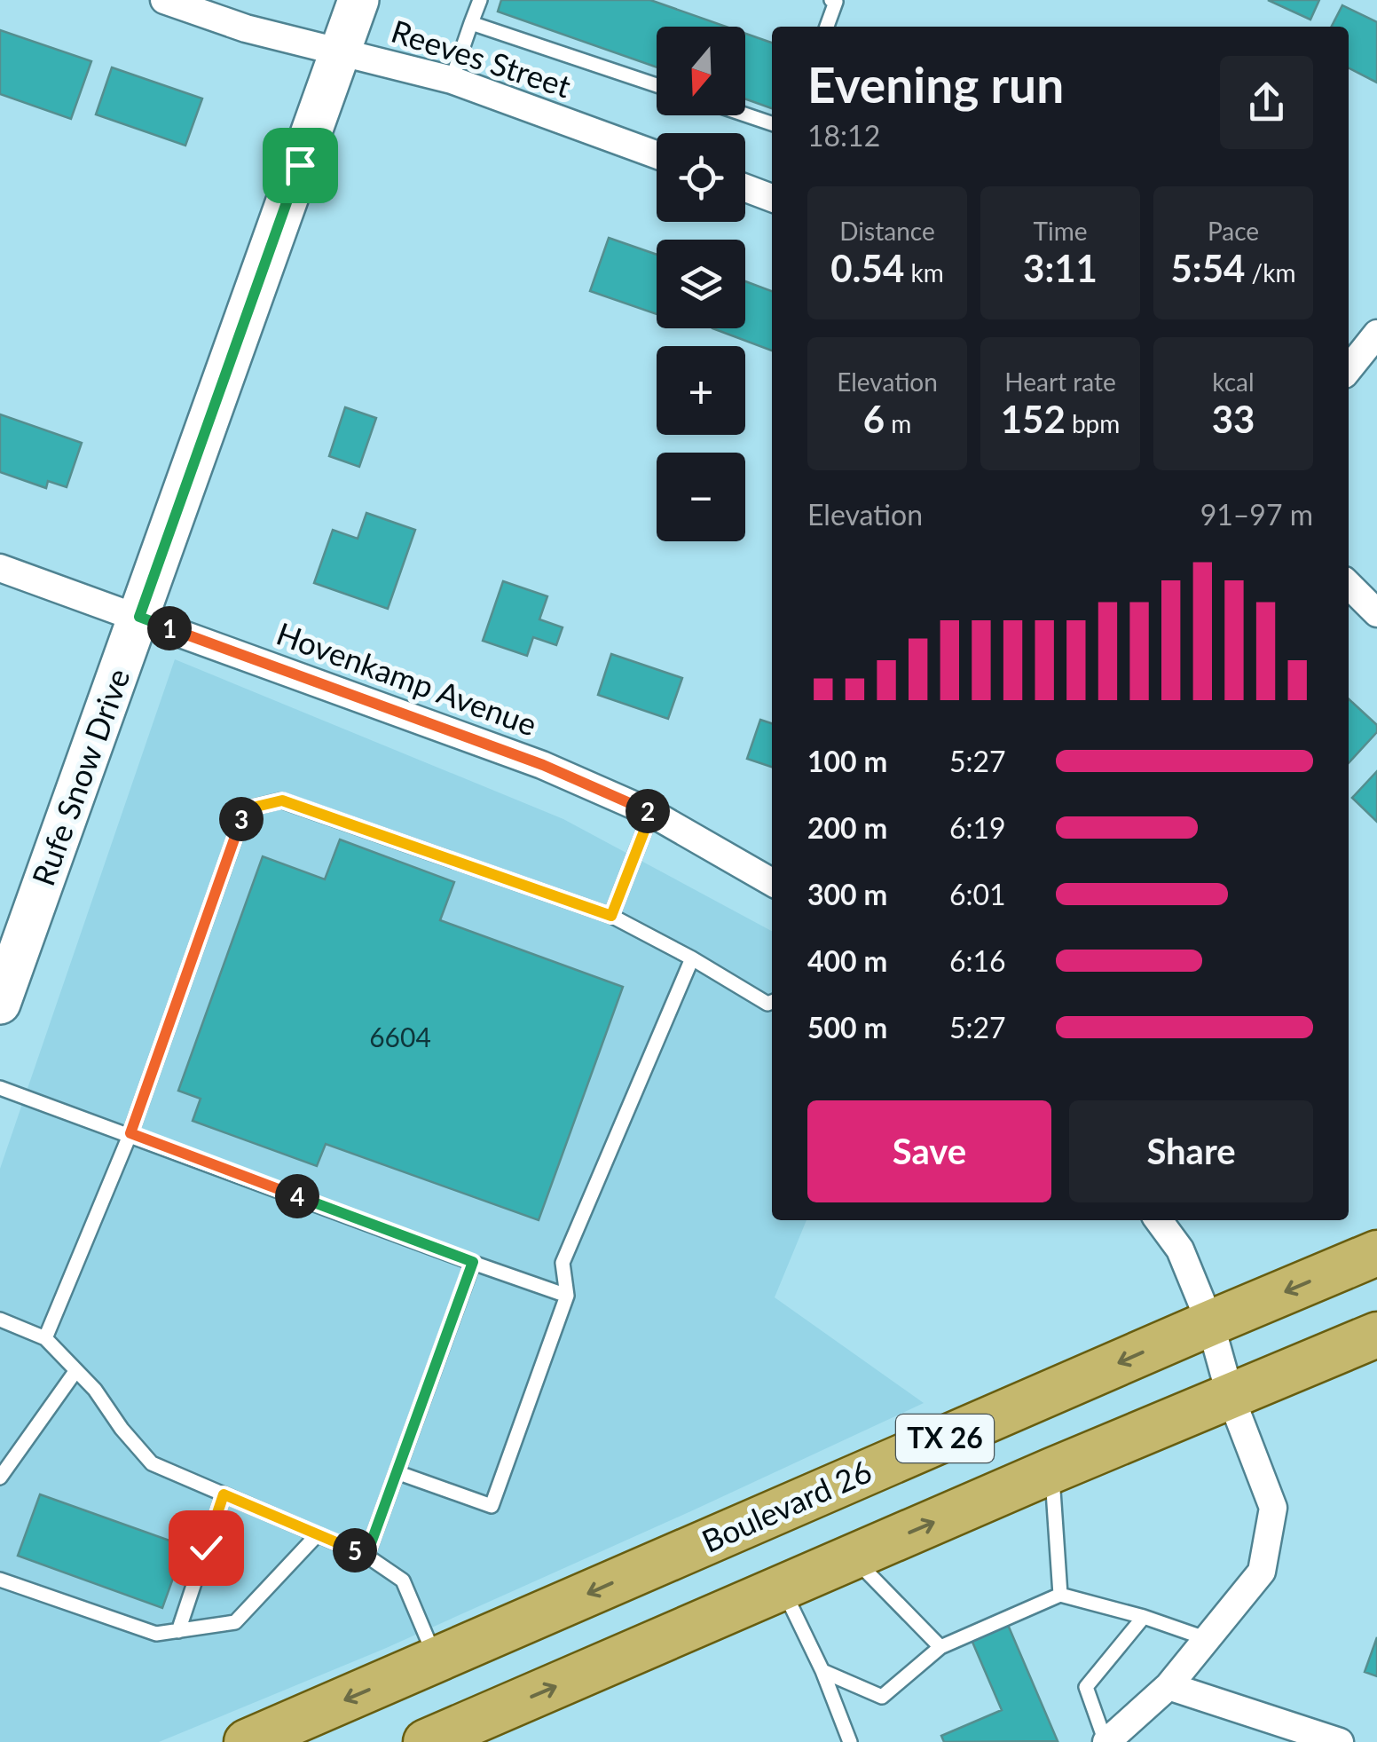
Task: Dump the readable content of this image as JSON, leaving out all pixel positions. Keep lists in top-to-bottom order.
{
  "streets": {
    "main road": ["Rufe Snow Drive", "TX 26", "Boulevard 26"],
    "street": ["Reeves Street", "Hovenkamp Avenue"]
  },
  "crossings": [
    ["Reeves Street", "Rufe Snow Drive"],
    ["Hovenkamp Avenue", "Rufe Snow Drive"]
  ],
  "house_numbers": ["6604"],
  "north": "bottom",
  "page": {
    "map_buttons": ["+", "−"],
    "heading": ["Evening run", "18:12"],
    "stats": [
      ["Distance", "0.54 km"],
      ["Time", "3:11"],
      ["Pace", "5:54 /km"],
      ["Elevation", "6 m"],
      ["Heart rate", "152 bpm"],
      ["kcal", "33"]
    ],
    "chart": ["Elevation", "91–97 m"],
    "pins": [
      "1",
      "2",
      "3",
      "4",
      "5"
    ],
    "list": [
      {
        "name": "100 m",
        "note": "5:27"
      },
      {
        "name": "200 m",
        "note": "6:19"
      },
      {
        "name": "300 m",
        "note": "6:01"
      },
      {
        "name": "400 m",
        "note": "6:16"
      },
      {
        "name": "500 m",
        "note": "5:27"
      }
    ],
    "buttons": ["Save", "Share"]
  }
}
